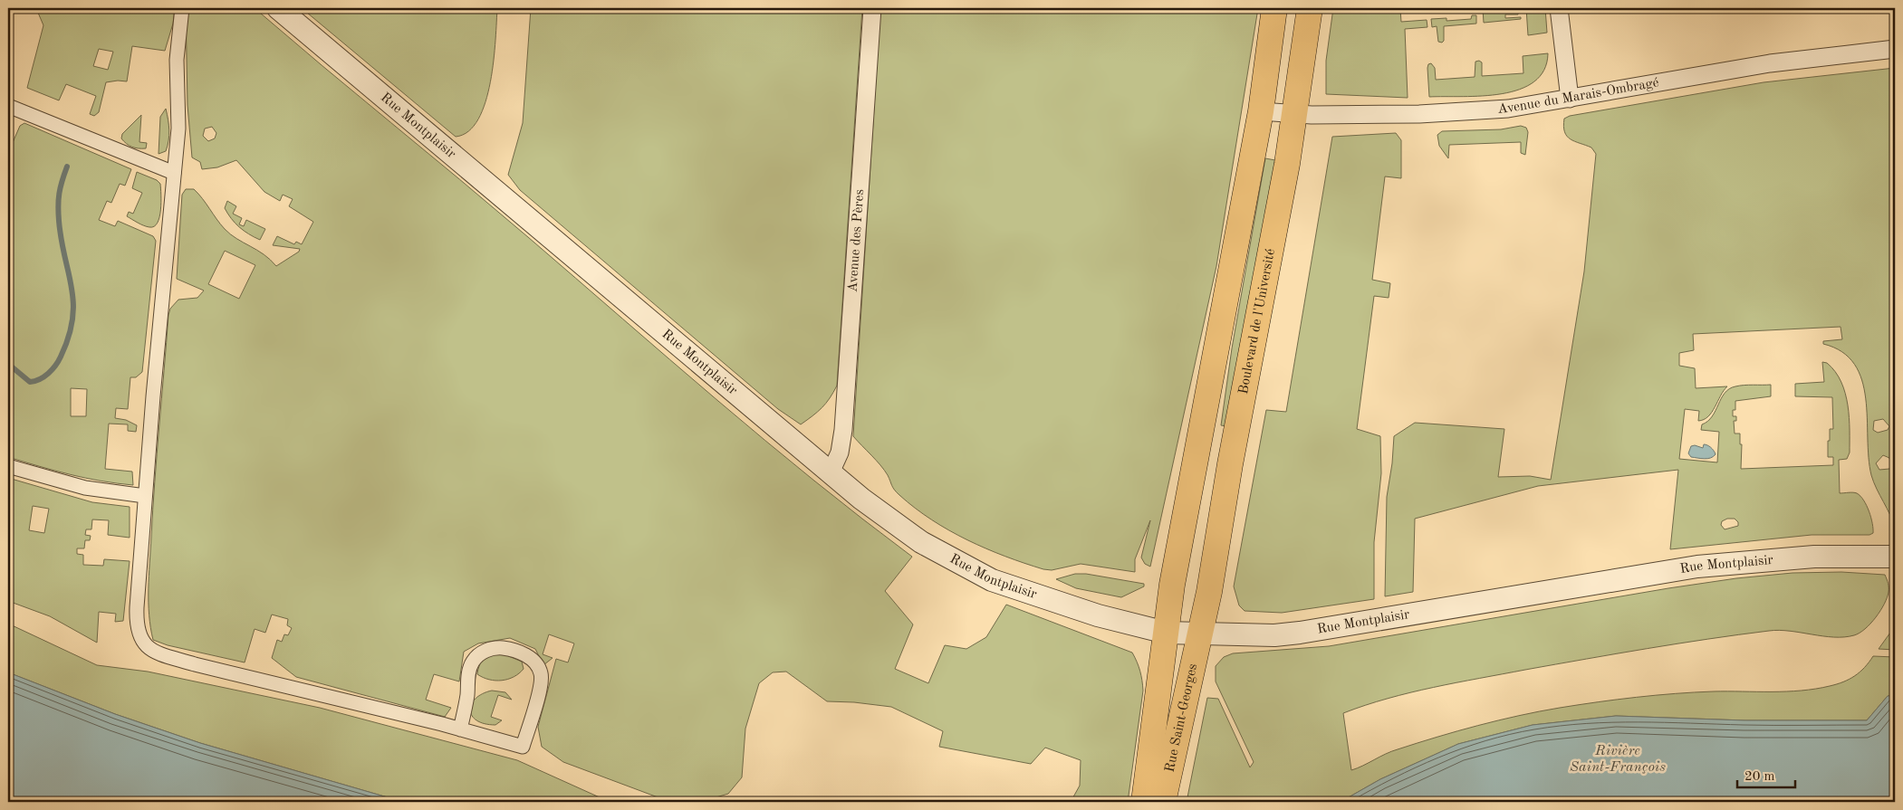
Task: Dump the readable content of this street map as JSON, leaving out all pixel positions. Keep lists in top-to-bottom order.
{
  "streets": {
    "main road": ["Boulevard de l'Université", "Rue Saint-Georges"],
    "street": ["Avenue du Marais-Ombragé", "Rue Montplaisir", "Avenue des Pères"]
  },
  "crossings": [
    ["Avenue du Marais-Ombragé", "Boulevard de l'Université"],
    ["Rue Montplaisir", "Avenue des Pères"],
    ["Rue Montplaisir", "Boulevard de l'Université"],
    ["Rue Montplaisir", "Rue Saint-Georges"],
    ["Boulevard de l'Université", "Rue Saint-Georges"]
  ],
  "water": ["Rivière Saint-François"],
  "scale_bar": "20 m"
}
